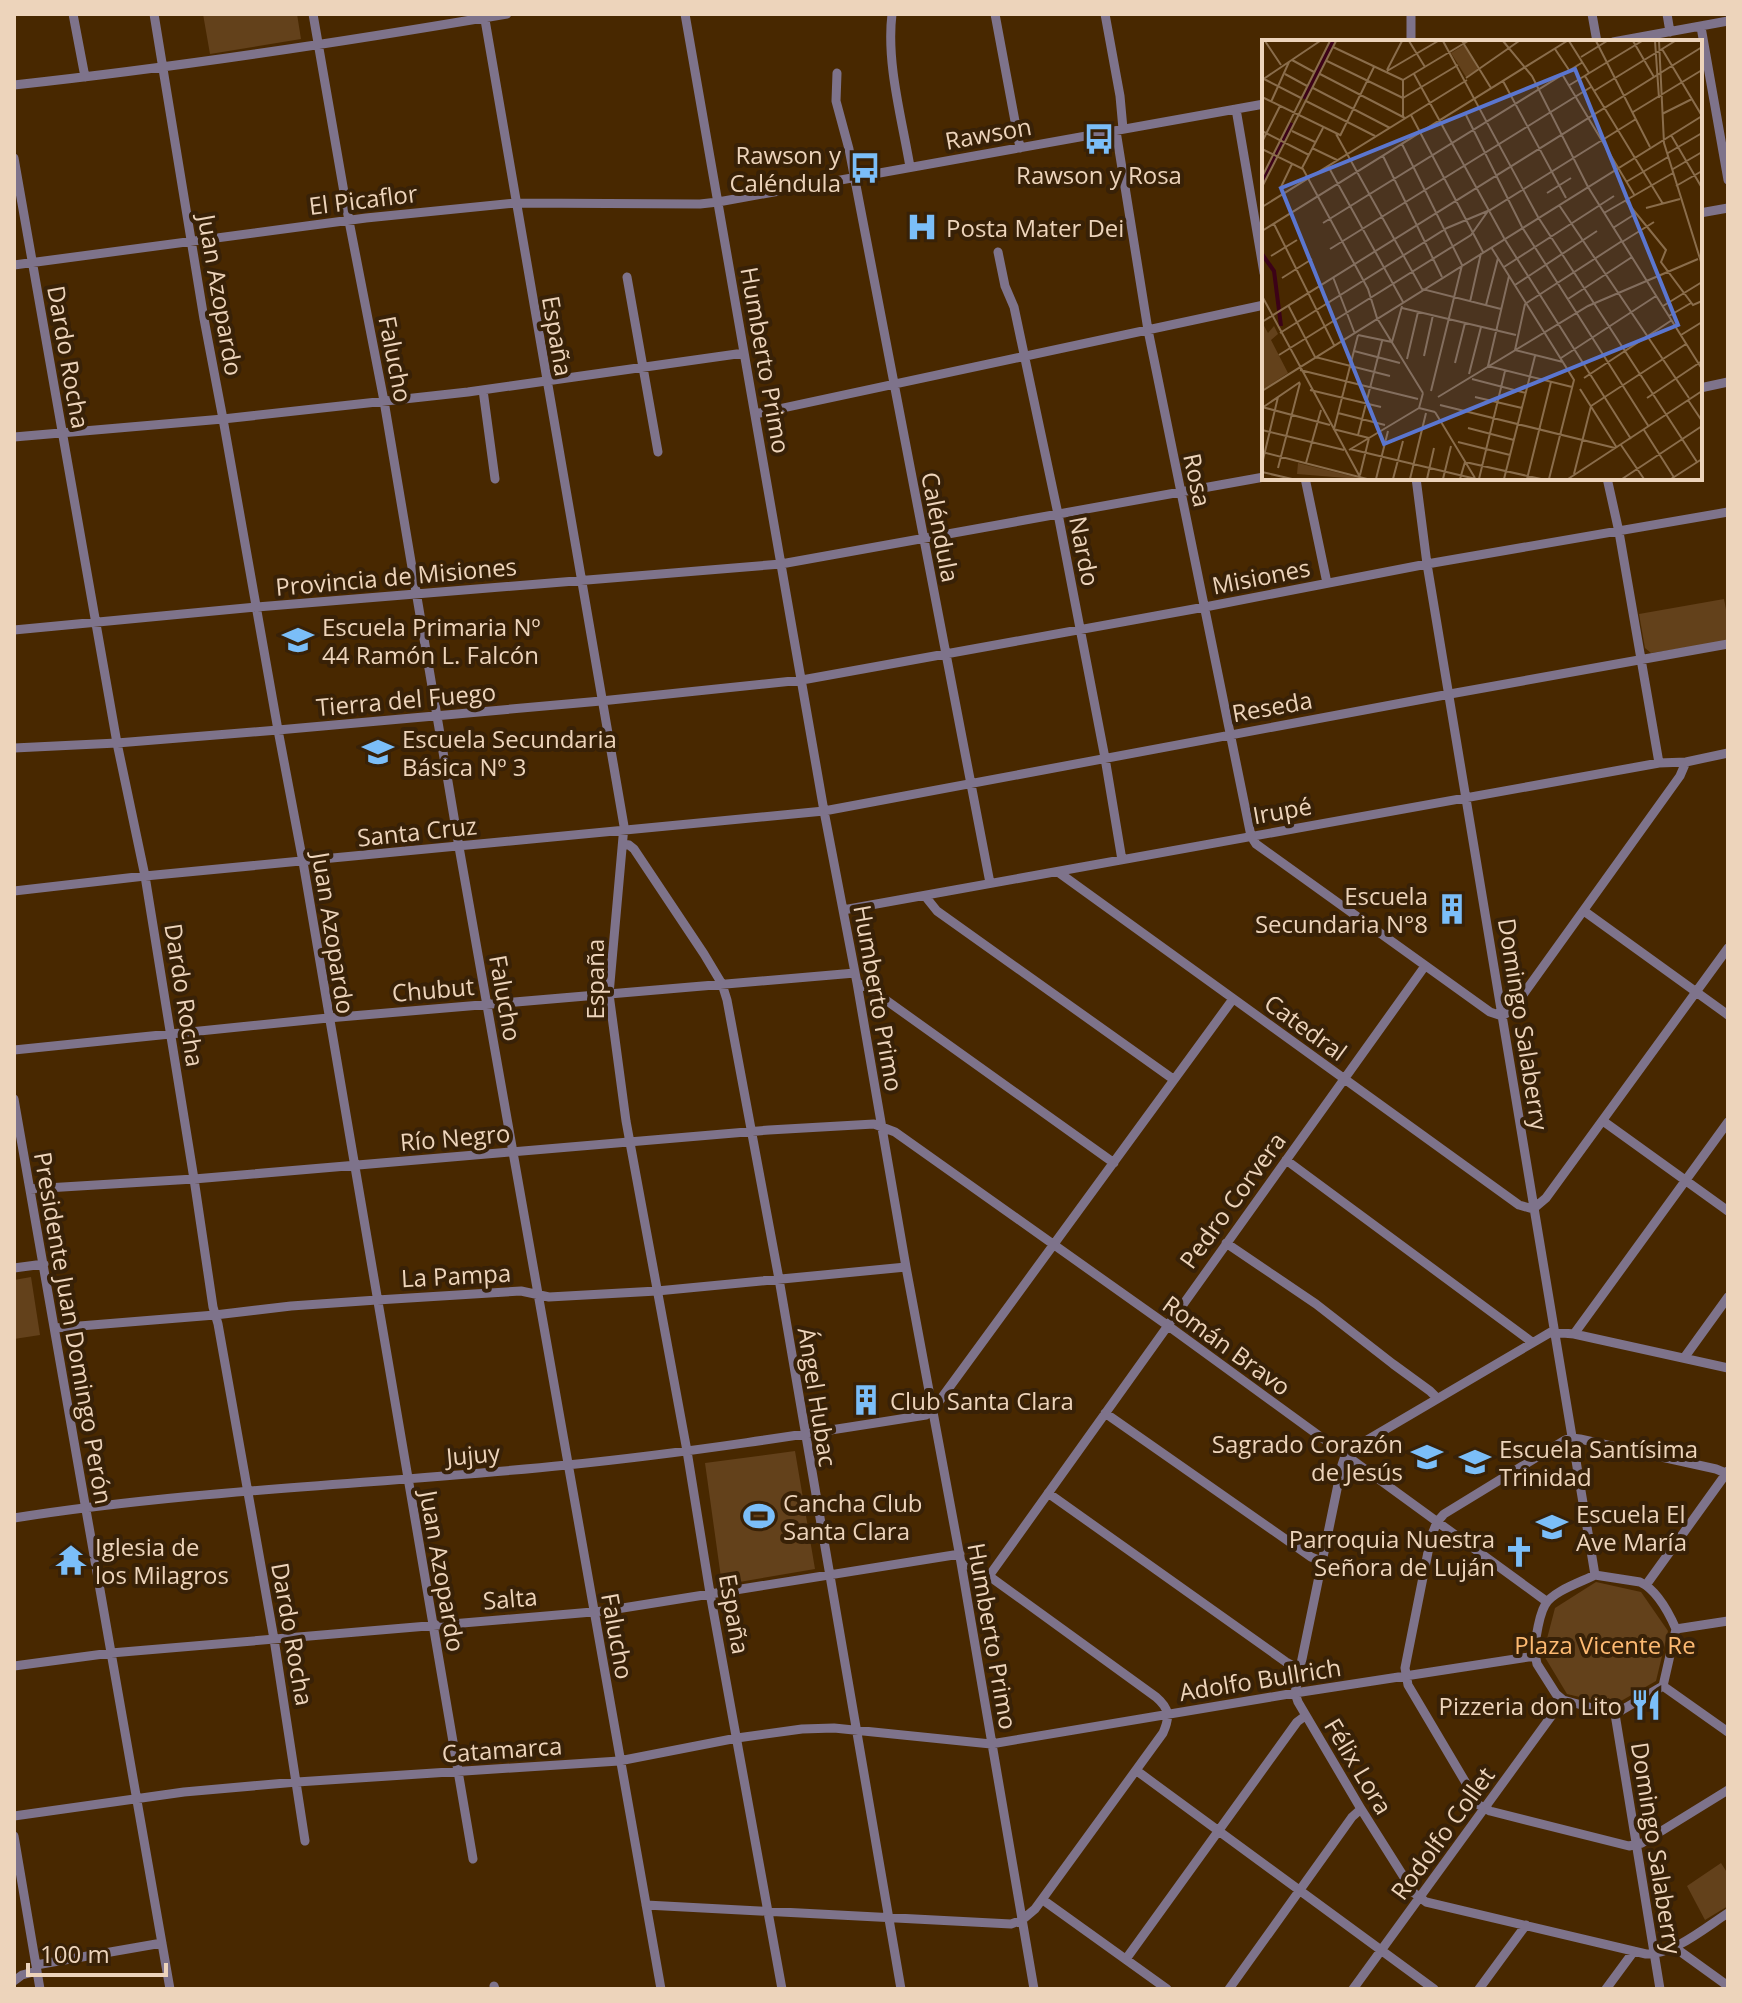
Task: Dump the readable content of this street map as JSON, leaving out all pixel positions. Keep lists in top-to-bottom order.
{
  "streets": {
    "street": [
      "Rawson",
      "El Picaflor",
      "Juan Azopardo",
      "España",
      "Dardo Rocha",
      "Falucho",
      "Humberto Primo",
      "Rosa",
      "Caléndula",
      "Nardo",
      "Provincia de Misiones",
      "Misiones",
      "Tierra del Fuego",
      "Reseda",
      "Irupé",
      "Santa Cruz",
      "Chubut",
      "Domingo Salaberry",
      "Catedral",
      "Río Negro",
      "Pedro Corvera",
      "La Pampa",
      "Presidente Juan Domingo Perón",
      "Román Bravo",
      "Ángel Hubac",
      "Jujuy",
      "Salta",
      "Adolfo Bullrich",
      "Catamarca",
      "Félix Lora",
      "Rodolfo Collet"
    ]
  },
  "crossings": [
    ["Rawson", "El Picaflor"],
    ["Rawson", "Humberto Primo"],
    ["Rawson", "Rosa"],
    ["Rawson", "Caléndula"],
    ["El Picaflor", "Juan Azopardo"],
    ["El Picaflor", "España"],
    ["El Picaflor", "Dardo Rocha"],
    ["El Picaflor", "Falucho"],
    ["El Picaflor", "Humberto Primo"],
    ["Juan Azopardo", "Provincia de Misiones"],
    ["Juan Azopardo", "Tierra del Fuego"],
    ["Juan Azopardo", "Santa Cruz"],
    ["Juan Azopardo", "Chubut"],
    ["Juan Azopardo", "Río Negro"],
    ["Juan Azopardo", "La Pampa"],
    ["Juan Azopardo", "Jujuy"],
    ["Juan Azopardo", "Salta"],
    ["Juan Azopardo", "Catamarca"],
    ["España", "Provincia de Misiones"],
    ["España", "Tierra del Fuego"],
    ["España", "Santa Cruz"],
    ["España", "Chubut"],
    ["España", "Río Negro"],
    ["España", "La Pampa"],
    ["España", "Ángel Hubac"],
    ["España", "Jujuy"],
    ["España", "Salta"],
    ["España", "Catamarca"],
    ["Dardo Rocha", "Provincia de Misiones"],
    ["Dardo Rocha", "Tierra del Fuego"],
    ["Dardo Rocha", "Santa Cruz"],
    ["Dardo Rocha", "Chubut"],
    ["Dardo Rocha", "Río Negro"],
    ["Dardo Rocha", "La Pampa"],
    ["Dardo Rocha", "Jujuy"],
    ["Dardo Rocha", "Salta"],
    ["Dardo Rocha", "Catamarca"],
    ["Falucho", "Provincia de Misiones"],
    ["Falucho", "Tierra del Fuego"],
    ["Falucho", "Santa Cruz"],
    ["Falucho", "Chubut"],
    ["Falucho", "Río Negro"],
    ["Falucho", "La Pampa"],
    ["Falucho", "Jujuy"],
    ["Falucho", "Salta"],
    ["Falucho", "Catamarca"],
    ["Humberto Primo", "Provincia de Misiones"],
    ["Humberto Primo", "Misiones"],
    ["Humberto Primo", "Tierra del Fuego"],
    ["Humberto Primo", "Reseda"],
    ["Humberto Primo", "Irupé"],
    ["Humberto Primo", "Santa Cruz"],
    ["Humberto Primo", "Chubut"],
    ["Humberto Primo", "Río Negro"],
    ["Humberto Primo", "La Pampa"],
    ["Humberto Primo", "Román Bravo"],
    ["Humberto Primo", "Jujuy"],
    ["Humberto Primo", "Salta"],
    ["Humberto Primo", "Adolfo Bullrich"],
    ["Humberto Primo", "Catamarca"],
    ["Rosa", "Provincia de Misiones"],
    ["Rosa", "Misiones"],
    ["Rosa", "Reseda"],
    ["Rosa", "Irupé"],
    ["Caléndula", "Provincia de Misiones"],
    ["Caléndula", "Misiones"],
    ["Caléndula", "Reseda"],
    ["Caléndula", "Irupé"],
    ["Nardo", "Provincia de Misiones"],
    ["Nardo", "Misiones"],
    ["Nardo", "Reseda"],
    ["Nardo", "Irupé"],
    ["Misiones", "Tierra del Fuego"],
    ["Misiones", "Domingo Salaberry"],
    ["Reseda", "Santa Cruz"],
    ["Reseda", "Domingo Salaberry"],
    ["Irupé", "Domingo Salaberry"],
    ["Irupé", "Catedral"],
    ["Chubut", "Ángel Hubac"],
    ["Domingo Salaberry", "Catedral"],
    ["Domingo Salaberry", "Román Bravo"],
    ["Domingo Salaberry", "Adolfo Bullrich"],
    ["Domingo Salaberry", "Rodolfo Collet"],
    ["Catedral", "Pedro Corvera"],
    ["Río Negro", "Presidente Juan Domingo Perón"],
    ["Río Negro", "Román Bravo"],
    ["Río Negro", "Ángel Hubac"],
    ["Pedro Corvera", "Román Bravo"],
    ["La Pampa", "Presidente Juan Domingo Perón"],
    ["La Pampa", "Ángel Hubac"],
    ["Presidente Juan Domingo Perón", "Jujuy"],
    ["Presidente Juan Domingo Perón", "Salta"],
    ["Presidente Juan Domingo Perón", "Catamarca"],
    ["Román Bravo", "Adolfo Bullrich"],
    ["Román Bravo", "Rodolfo Collet"],
    ["Ángel Hubac", "Jujuy"],
    ["Ángel Hubac", "Salta"],
    ["Ángel Hubac", "Catamarca"],
    ["Adolfo Bullrich", "Catamarca"],
    ["Adolfo Bullrich", "Félix Lora"],
    ["Adolfo Bullrich", "Rodolfo Collet"],
    ["Félix Lora", "Rodolfo Collet"]
  ],
  "parks": ["Plaza Vicente Re"],
  "places": {
    "bus stop": ["Rawson y Rosa", "Rawson y Caléndula"],
    "hospital": ["Posta Mater Dei"],
    "school or university": [
      "Escuela Primaria Nº 44 Ramón L. Falcón",
      "Escuela Secundaria Básica Nº 3",
      "Sagrado Corazón de Jesús",
      "Escuela Santísima Trinidad",
      "Escuela El Ave María"
    ],
    "building": ["Escuela Secundaria N°8", "Club Santa Clara"],
    "sports": ["Cancha Club Santa Clara"],
    "church": ["Parroquia Nuestra Señora de Luján"],
    "temple": ["Iglesia de los Milagros"],
    "restaurant": ["Pizzeria don Lito"]
  },
  "scale_bar": "100 m"
}
